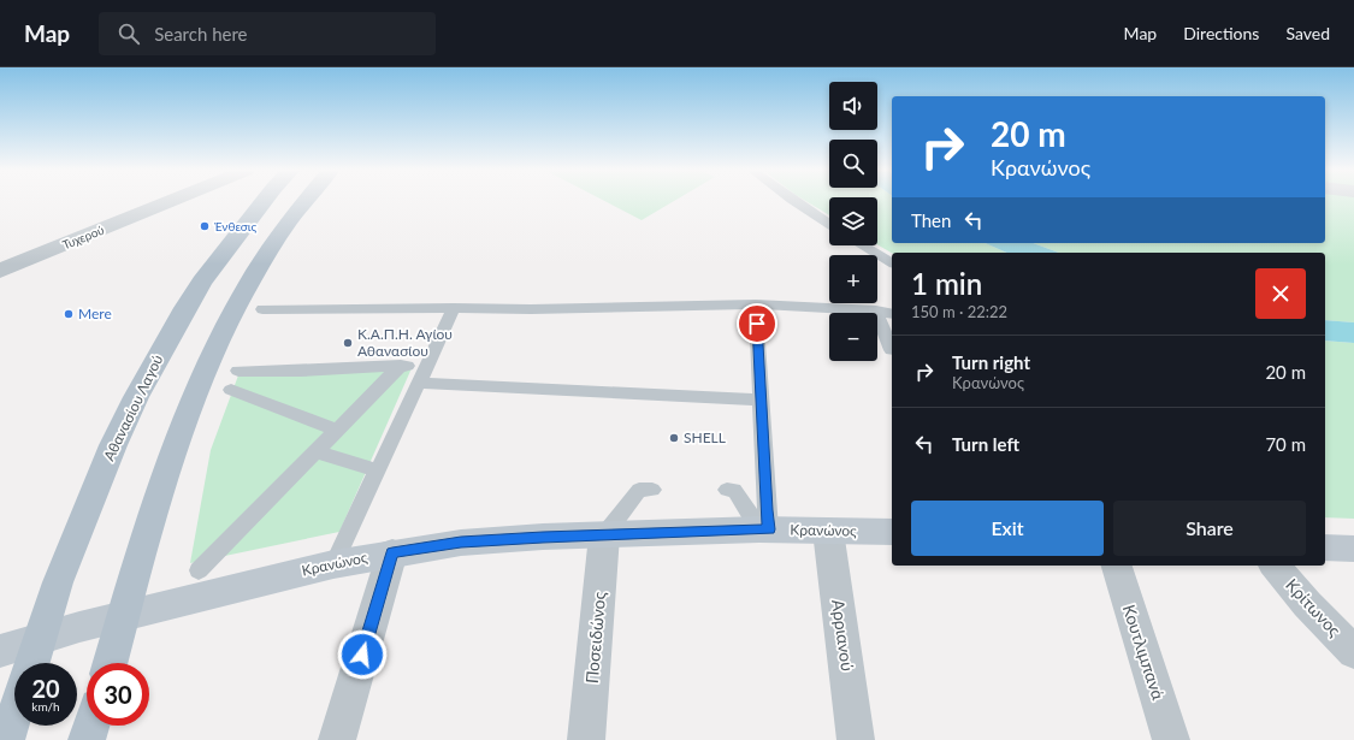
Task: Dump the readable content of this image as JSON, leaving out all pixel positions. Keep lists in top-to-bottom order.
{
  "streets": {
    "main road": ["Αθανασίου Λαγού"],
    "street": [
      "Τυχερού",
      "Κρανώνος",
      "Κρίτωνος",
      "Αρριανού",
      "Ποσειδώνος",
      "Κουτλιμπανά"
    ]
  },
  "crossings": [
    ["Αθανασίου Λαγού", "Κρανώνος"],
    ["Κρανώνος", "Αρριανού"],
    ["Κρανώνος", "Ποσειδώνος"]
  ],
  "places": [
    "Ένθεσις",
    "Mere",
    "Κ.Α.Π.Η. Αγίου Αθανασίου",
    "SHELL"
  ],
  "page": {
    "header": "Map",
    "search": "Search here",
    "nav": ["Map", "Directions", "Saved"],
    "map_buttons": ["+", "−"],
    "turn": ["20 m", "Κρανώνος"],
    "then": "Then",
    "heading": ["1 min", "150 m · 22:22"],
    "list": [
      {
        "name": "Turn right",
        "note": "Κρανώνος",
        "value": "20 m"
      },
      {
        "name": "Turn left",
        "value": "70 m"
      }
    ],
    "buttons": ["Exit", "Share"],
    "speed": "20 km/h",
    "limit": "30"
  }
}
